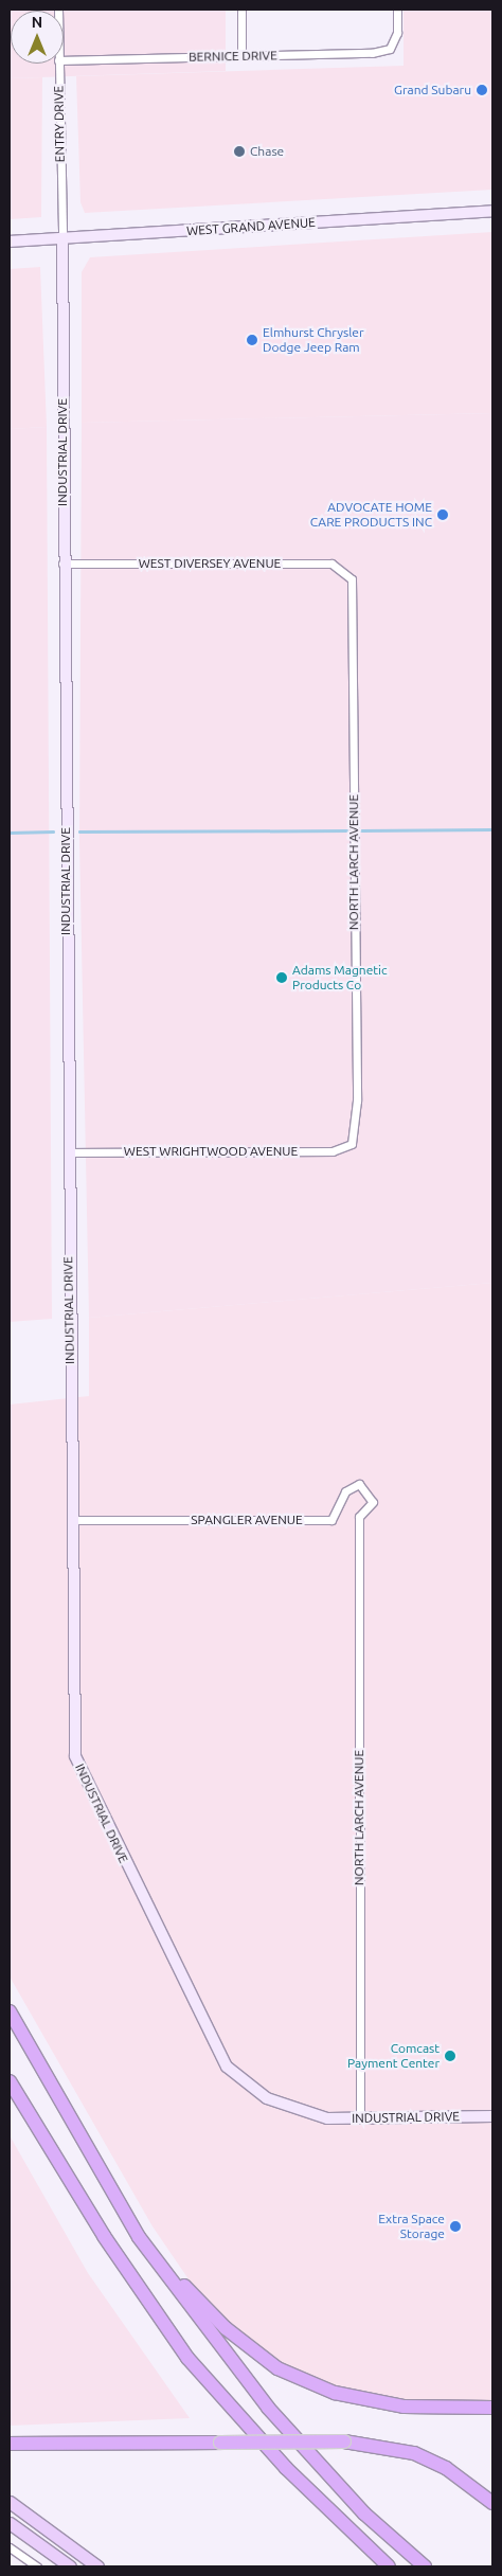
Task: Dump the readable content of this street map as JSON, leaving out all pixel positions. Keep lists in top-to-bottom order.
{
  "streets": {
    "street": [
      "BERNICE DRIVE",
      "ENTRY DRIVE",
      "WEST GRAND AVENUE",
      "INDUSTRIAL DRIVE",
      "WEST DIVERSEY AVENUE",
      "NORTH LARCH AVENUE",
      "WEST WRIGHTWOOD AVENUE",
      "SPANGLER AVENUE"
    ]
  },
  "crossings": [
    ["ENTRY DRIVE", "WEST GRAND AVENUE"],
    ["ENTRY DRIVE", "INDUSTRIAL DRIVE"],
    ["WEST GRAND AVENUE", "INDUSTRIAL DRIVE"],
    ["INDUSTRIAL DRIVE", "WEST DIVERSEY AVENUE"],
    ["INDUSTRIAL DRIVE", "NORTH LARCH AVENUE"],
    ["INDUSTRIAL DRIVE", "WEST WRIGHTWOOD AVENUE"],
    ["INDUSTRIAL DRIVE", "SPANGLER AVENUE"],
    ["WEST DIVERSEY AVENUE", "NORTH LARCH AVENUE"],
    ["NORTH LARCH AVENUE", "WEST WRIGHTWOOD AVENUE"],
    ["NORTH LARCH AVENUE", "SPANGLER AVENUE"]
  ],
  "places": [
    "Grand Subaru",
    "Chase",
    "Elmhurst Chrysler Dodge Jeep Ram",
    "ADVOCATE HOME CARE PRODUCTS INC",
    "Adams Magnetic Products Co",
    "Comcast Payment Center",
    "Extra Space Storage"
  ],
  "north": "top"
}
